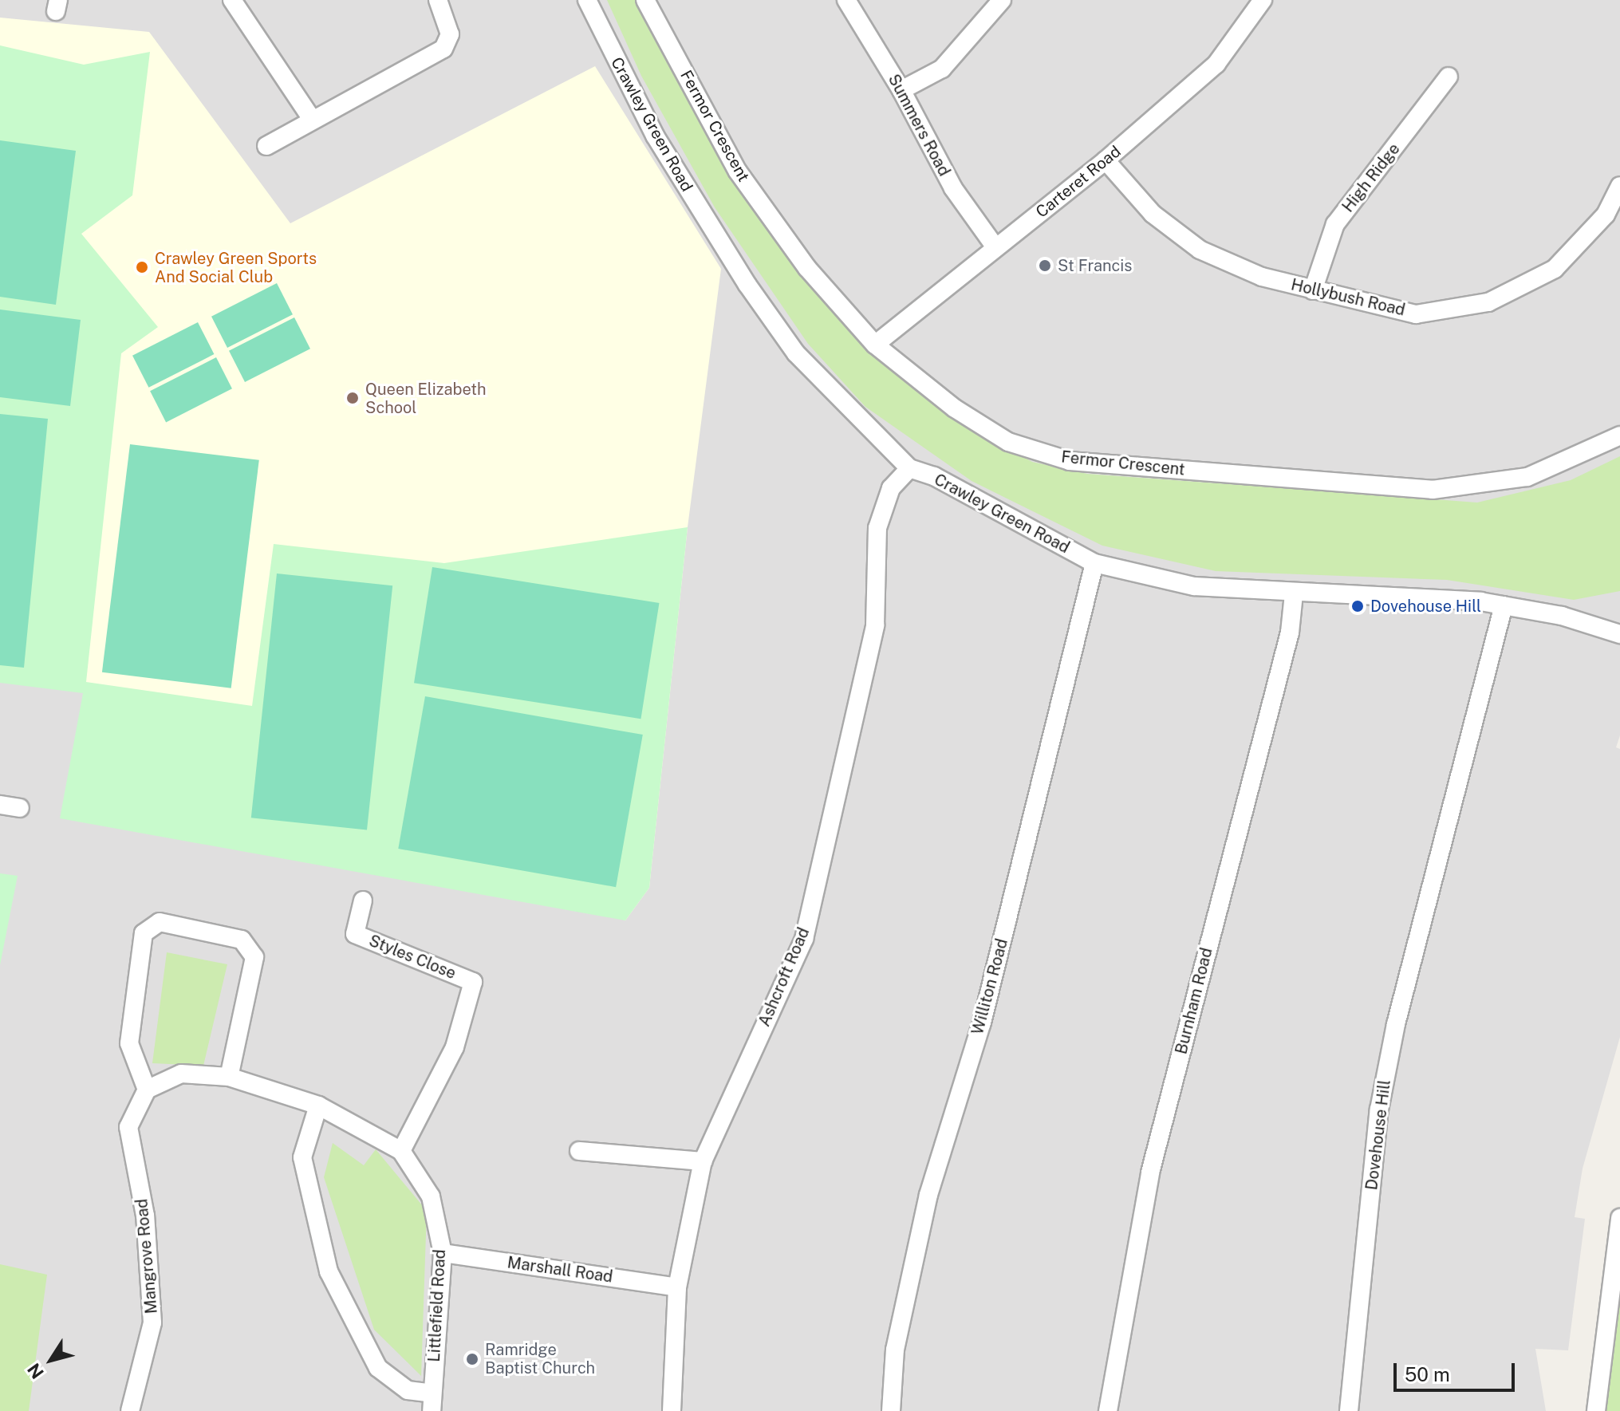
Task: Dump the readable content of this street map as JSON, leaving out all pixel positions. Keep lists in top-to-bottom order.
{
  "streets": {
    "street": [
      "Crawley Green Road",
      "Summers Road",
      "Fermor Crescent",
      "High Ridge",
      "Carteret Road",
      "Hollybush Road",
      "Styles Close",
      "Ashcroft Road",
      "Williton Road",
      "Burnham Road",
      "Dovehouse Hill",
      "Mangrove Road",
      "Marshall Road",
      "Littlefield Road"
    ]
  },
  "crossings": [
    ["Crawley Green Road", "Ashcroft Road"],
    ["Crawley Green Road", "Williton Road"],
    ["Crawley Green Road", "Burnham Road"],
    ["Crawley Green Road", "Dovehouse Hill"],
    ["Summers Road", "Carteret Road"],
    ["Fermor Crescent", "Carteret Road"],
    ["High Ridge", "Hollybush Road"],
    ["Carteret Road", "Hollybush Road"],
    ["Styles Close", "Littlefield Road"],
    ["Ashcroft Road", "Marshall Road"],
    ["Marshall Road", "Littlefield Road"]
  ],
  "places": [
    "St Francis",
    "Crawley Green Sports And Social Club",
    "Queen Elizabeth School",
    "Dovehouse Hill",
    "Ramridge Baptist Church"
  ],
  "scale_bar": "50 m",
  "north": "bottom left"
}
